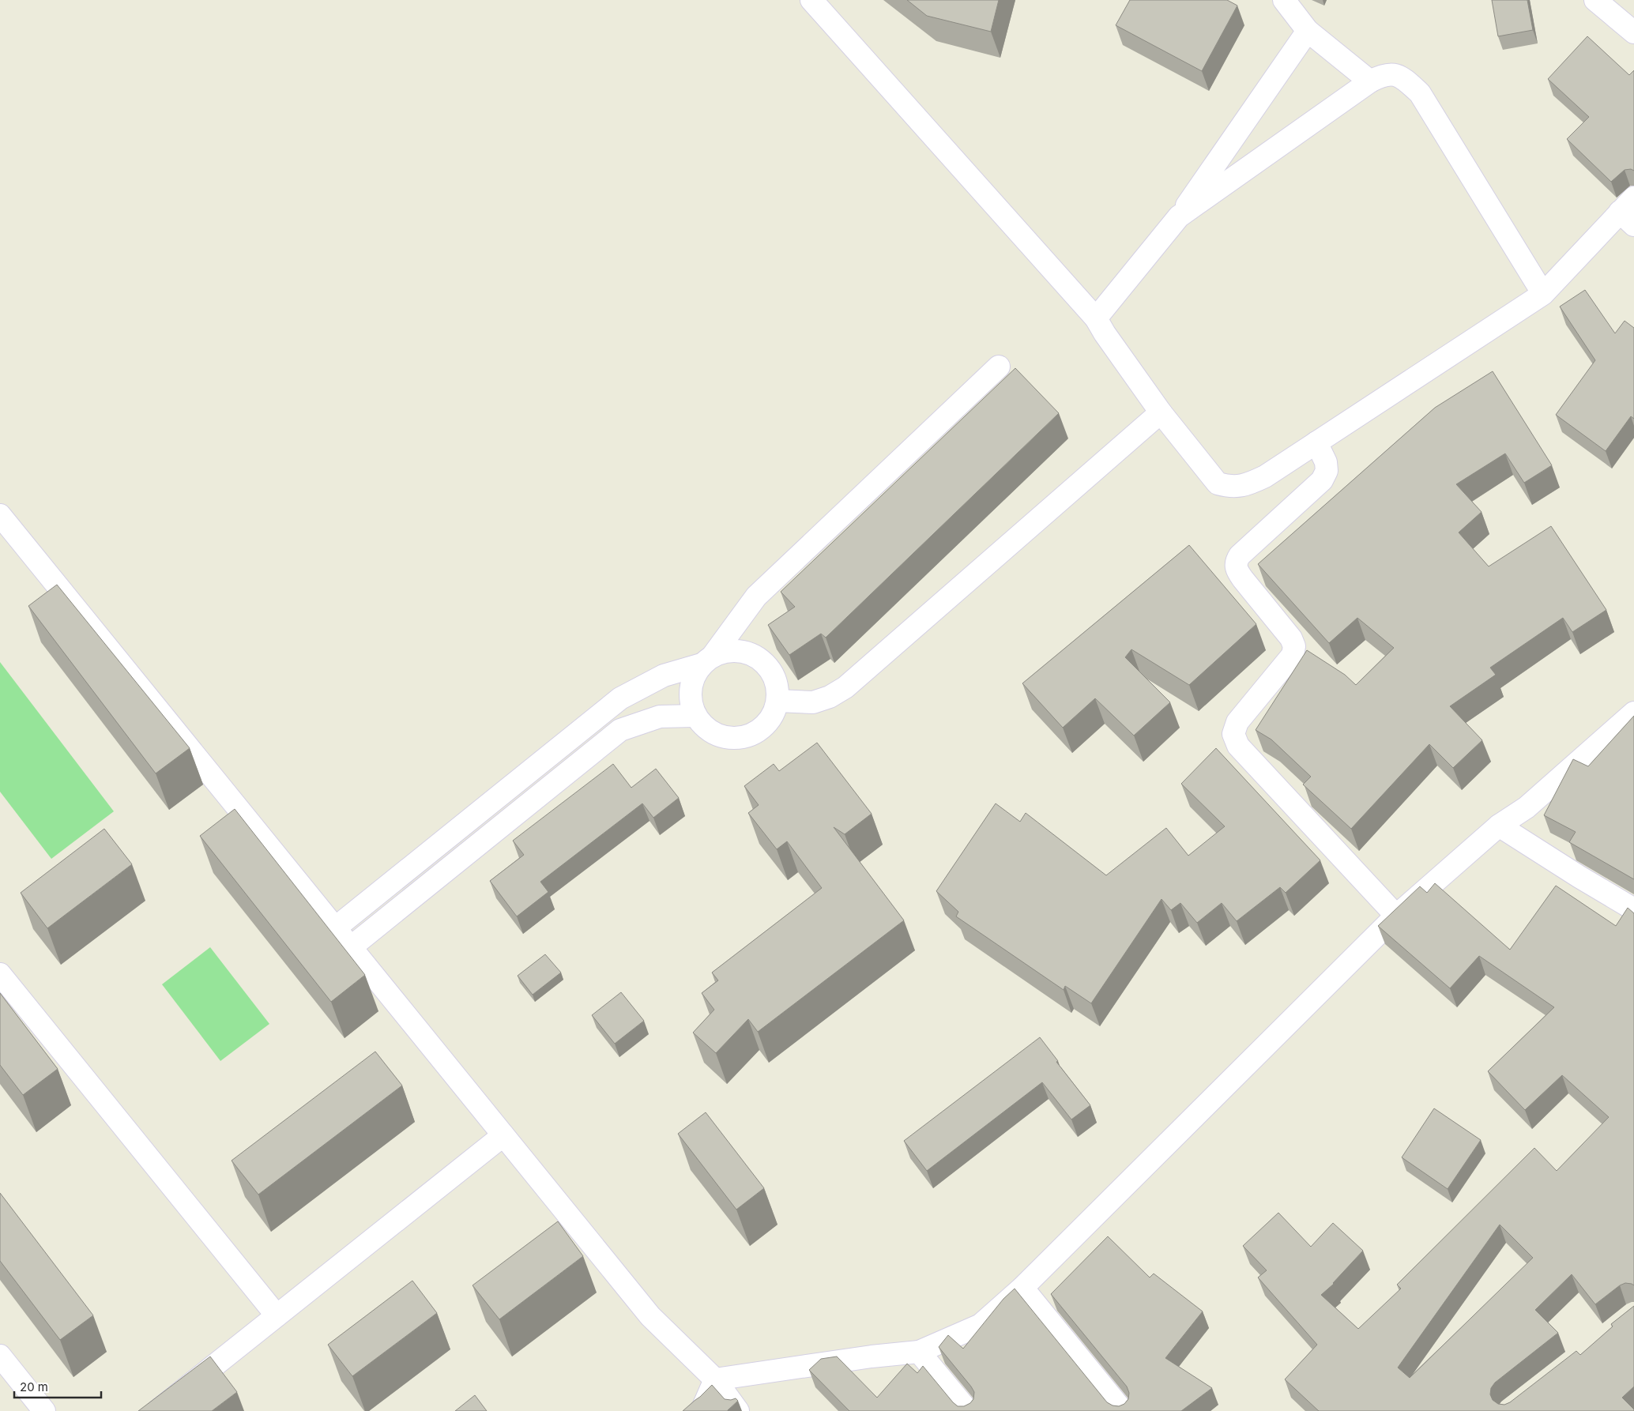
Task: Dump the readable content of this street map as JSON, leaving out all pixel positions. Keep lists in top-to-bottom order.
{
  "scale_bar": "20 m"
}
